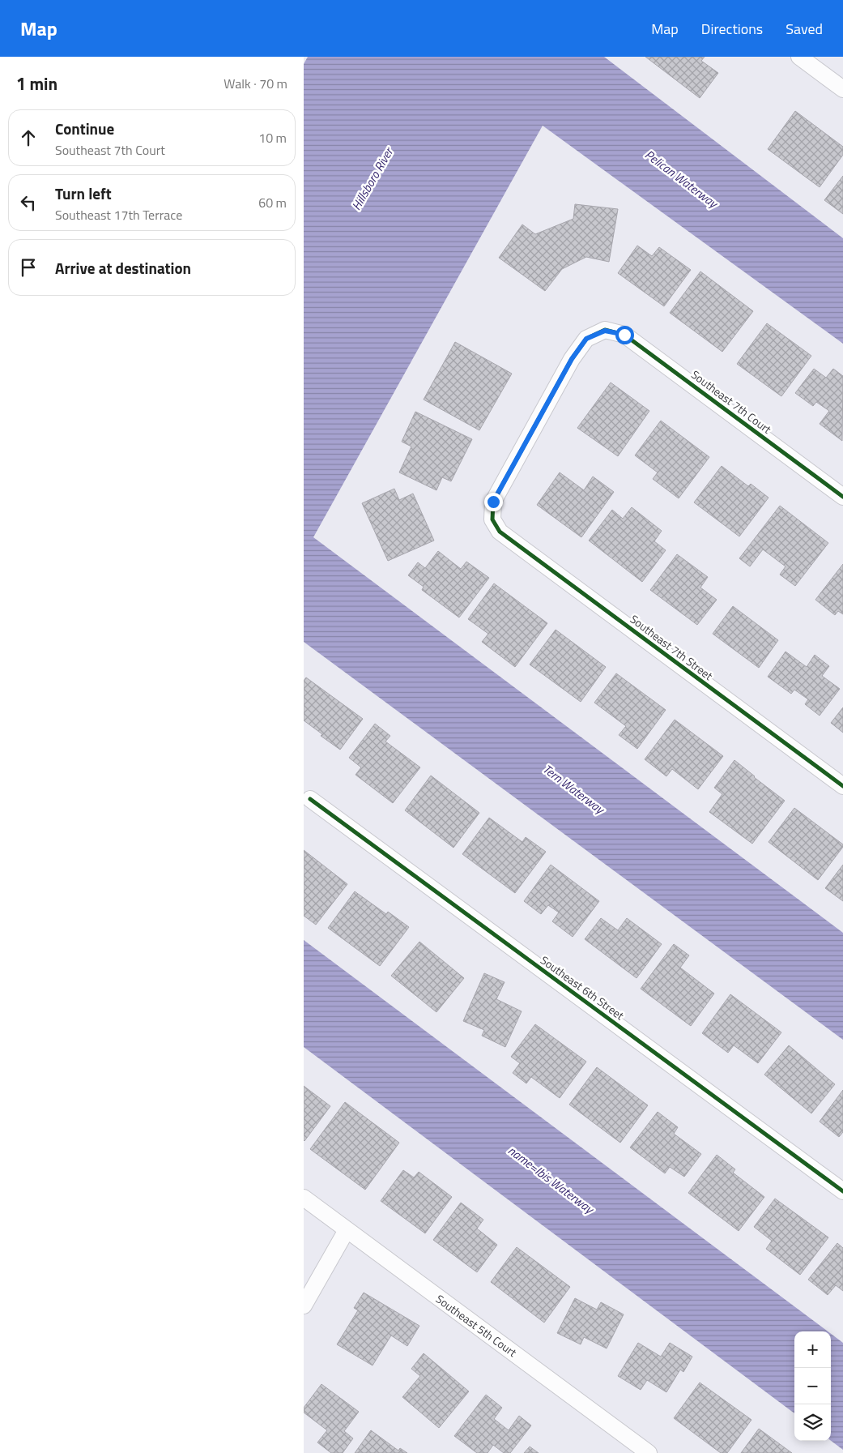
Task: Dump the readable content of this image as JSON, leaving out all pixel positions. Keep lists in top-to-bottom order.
{
  "streets": {
    "street": [
      "Southeast 7th Court",
      "Southeast 7th Street",
      "Southeast 6th Street",
      "Southeast 5th Court"
    ]
  },
  "crossings": [
    ["Southeast 7th Court", "Southeast 7th Street"]
  ],
  "water": [
    "Hillsboro River",
    "Pelican Waterway",
    "Tern Waterway",
    "name=Ibis Waterway"
  ],
  "page": {
    "header": "Map",
    "nav": ["Map", "Directions", "Saved"],
    "heading": ["1 min", "Walk · 70 m"],
    "list": [
      ["Continue", "Southeast 7th Court", "10 m"],
      ["Turn left", "Southeast 17th Terrace", "60 m"],
      "Arrive at destination"
    ],
    "map_buttons": ["+", "−"]
  }
}
